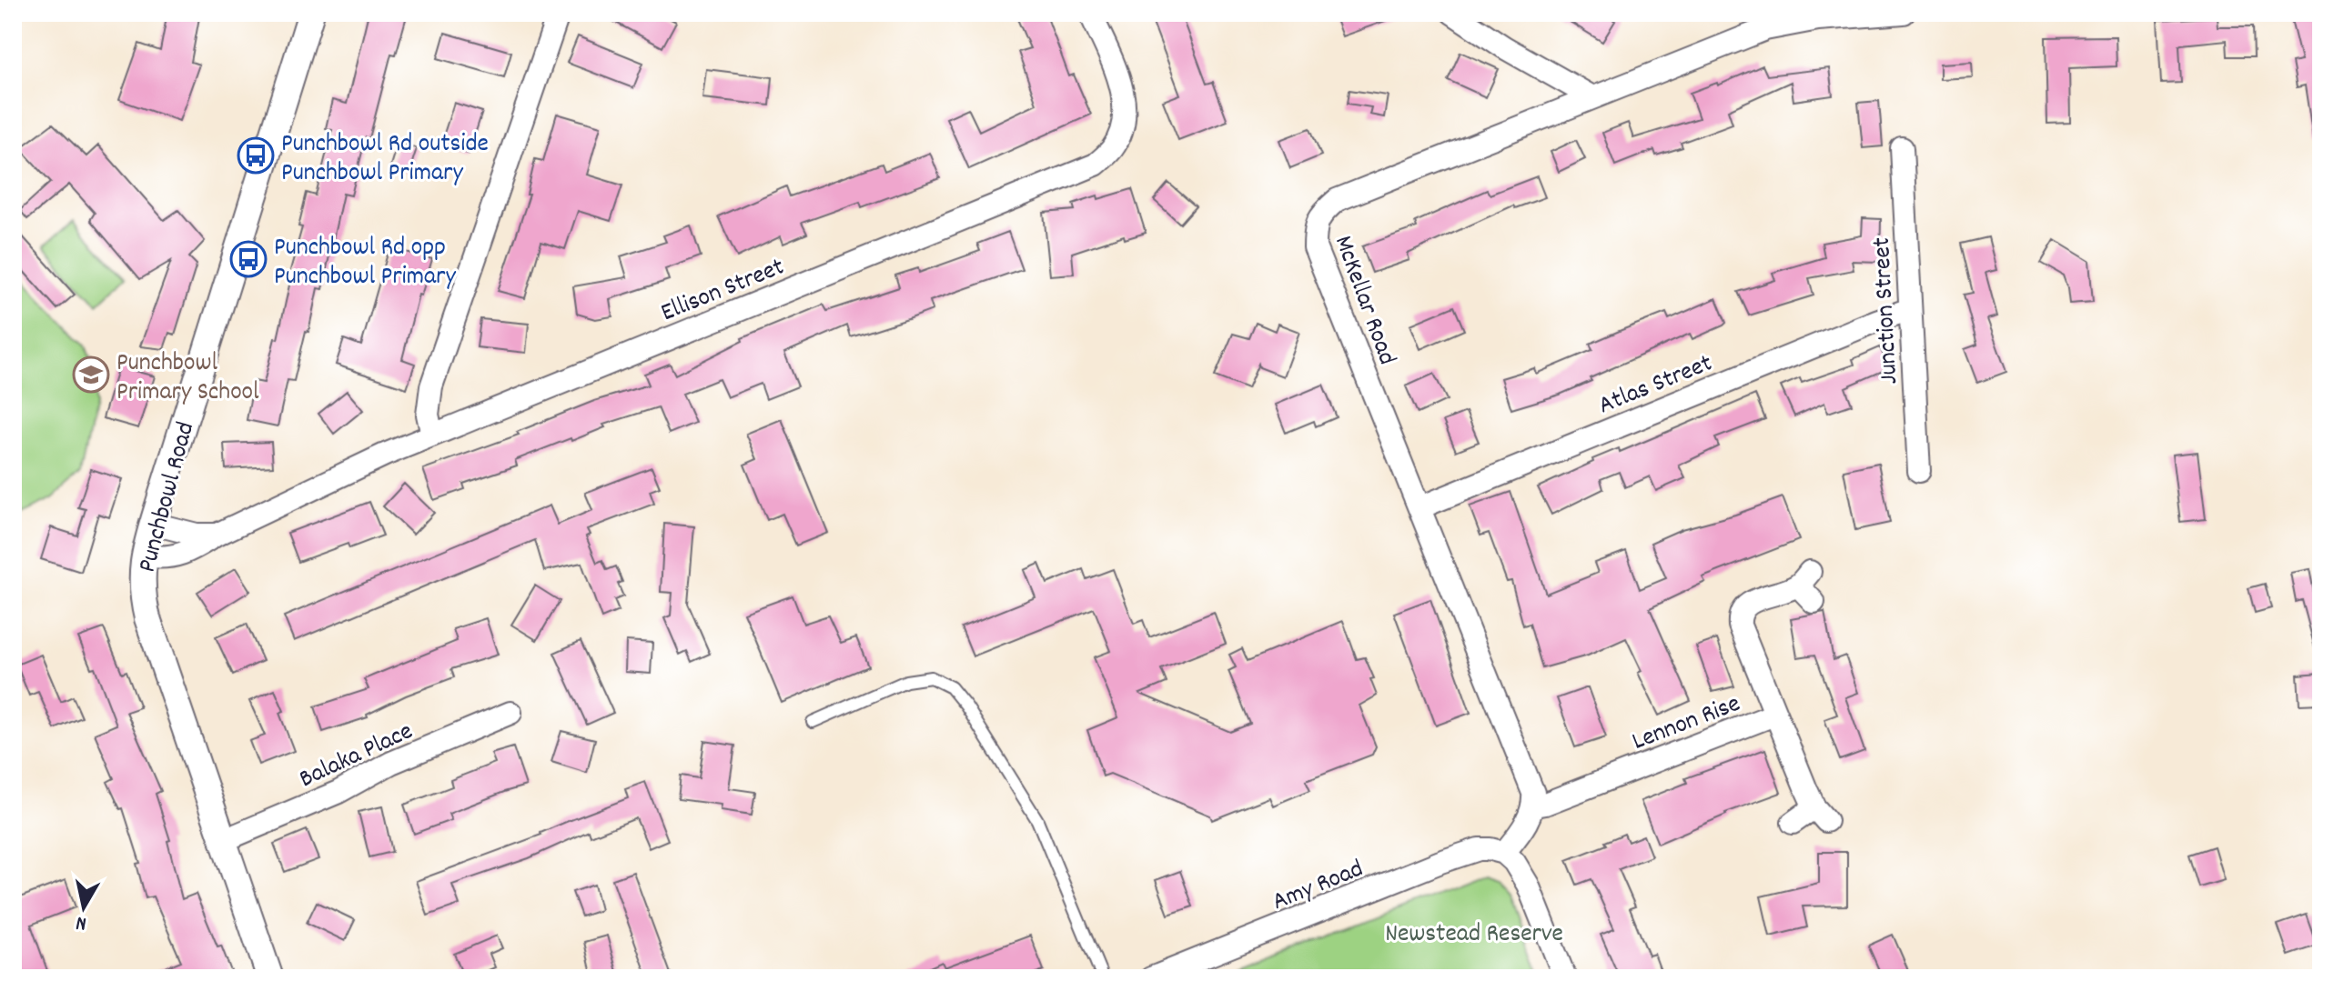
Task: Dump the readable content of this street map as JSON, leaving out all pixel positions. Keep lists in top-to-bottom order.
{
  "streets": {
    "street": [
      "Ellison Street",
      "McKellar Road",
      "Junction Street",
      "Atlas Street",
      "Punchbowl Road",
      "Lennon Rise",
      "Balaka Place",
      "Amy Road"
    ]
  },
  "crossings": [
    ["Ellison Street", "Punchbowl Road"],
    ["McKellar Road", "Atlas Street"],
    ["McKellar Road", "Lennon Rise"],
    ["Junction Street", "Atlas Street"],
    ["Punchbowl Road", "Balaka Place"]
  ],
  "parks": ["Newstead Reserve"],
  "places": {
    "bus stop": ["Punchbowl Rd outside Punchbowl Primary", "Punchbowl Rd opp Punchbowl Primary"],
    "school or university": ["Punchbowl Primary School"]
  },
  "north": "bottom"
}
